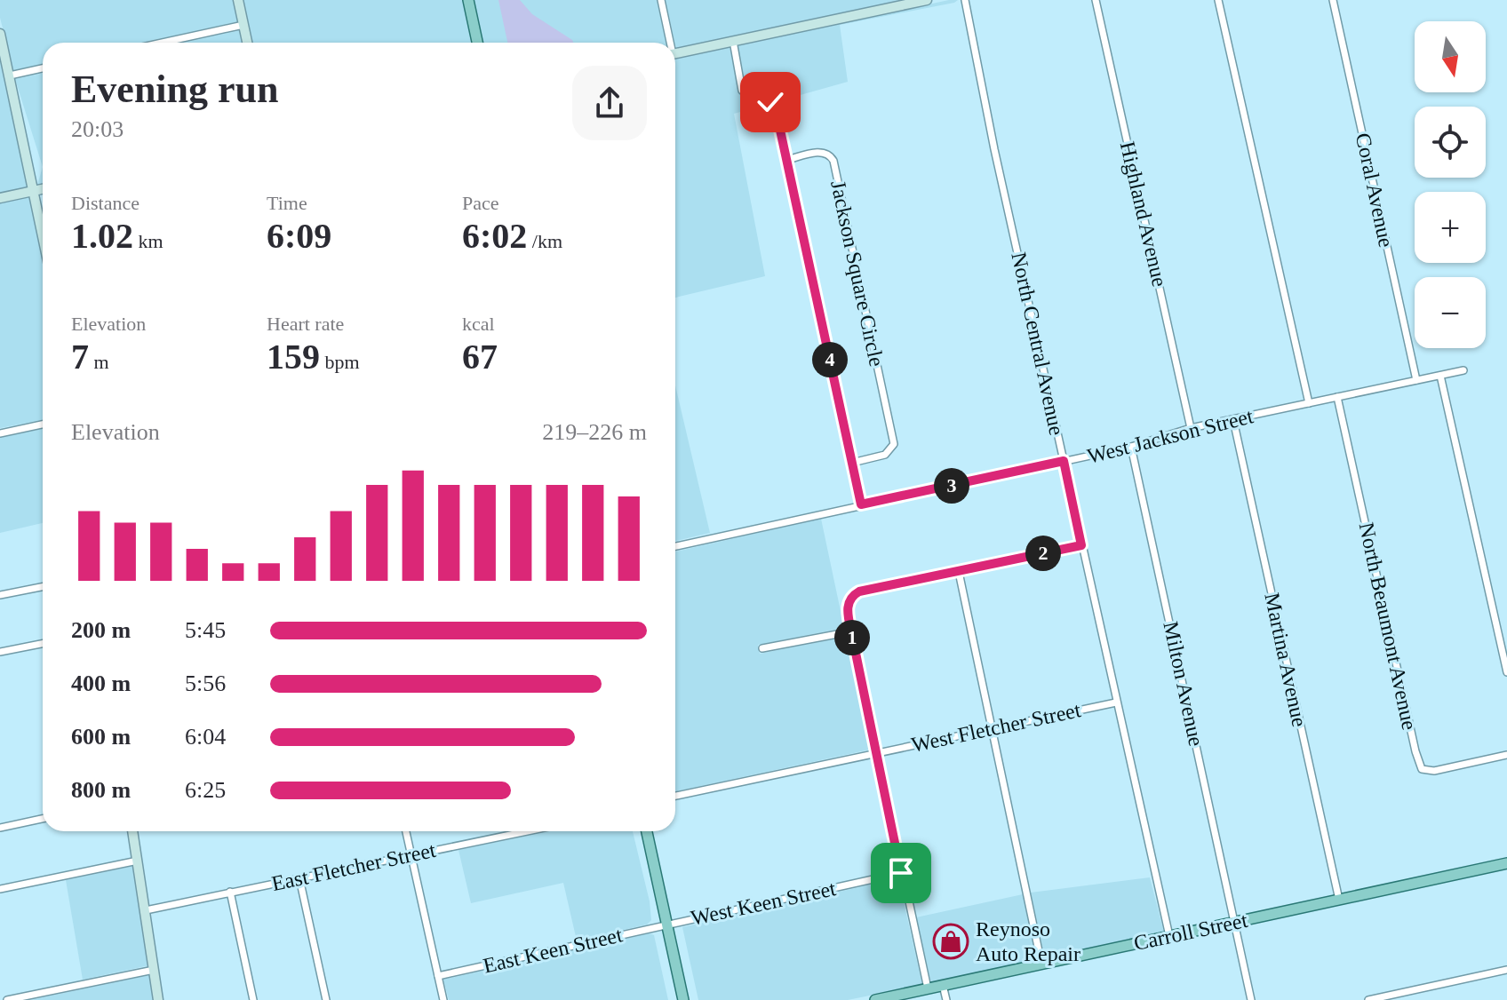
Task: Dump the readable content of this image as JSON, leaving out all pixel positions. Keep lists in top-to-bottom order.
{
  "streets": {
    "main road": ["Carroll Street"],
    "street": [
      "Coral Avenue",
      "Highland Avenue",
      "Jackson Square Circle",
      "North Central Avenue",
      "West Jackson Street",
      "North Beaumont Avenue",
      "Martina Avenue",
      "Milton Avenue",
      "West Fletcher Street",
      "East Fletcher Street",
      "West Keen Street",
      "East Keen Street"
    ]
  },
  "crossings": [
    ["Coral Avenue", "West Jackson Street"],
    ["Highland Avenue", "West Jackson Street"],
    ["North Central Avenue", "West Jackson Street"],
    ["North Central Avenue", "West Fletcher Street"],
    ["North Central Avenue", "Carroll Street"],
    ["West Jackson Street", "North Beaumont Avenue"],
    ["West Jackson Street", "Martina Avenue"],
    ["West Jackson Street", "Milton Avenue"],
    ["Martina Avenue", "Carroll Street"],
    ["Milton Avenue", "Carroll Street"],
    ["West Keen Street", "East Keen Street"]
  ],
  "places": {
    "shop": ["Reynoso Auto Repair"]
  },
  "north": "bottom",
  "page": {
    "map_buttons": ["+", "−"],
    "heading": ["Evening run", "20:03"],
    "stats": [
      ["Distance", "1.02 km"],
      ["Time", "6:09"],
      ["Pace", "6:02 /km"],
      ["Elevation", "7 m"],
      ["Heart rate", "159 bpm"],
      ["kcal", "67"]
    ],
    "pins": [
      "4",
      "3",
      "2",
      "1"
    ],
    "chart": ["Elevation", "219–226 m"],
    "list": [
      {
        "name": "200 m",
        "note": "5:45"
      },
      {
        "name": "400 m",
        "note": "5:56"
      },
      {
        "name": "600 m",
        "note": "6:04"
      },
      {
        "name": "800 m",
        "note": "6:25"
      }
    ]
  }
}
